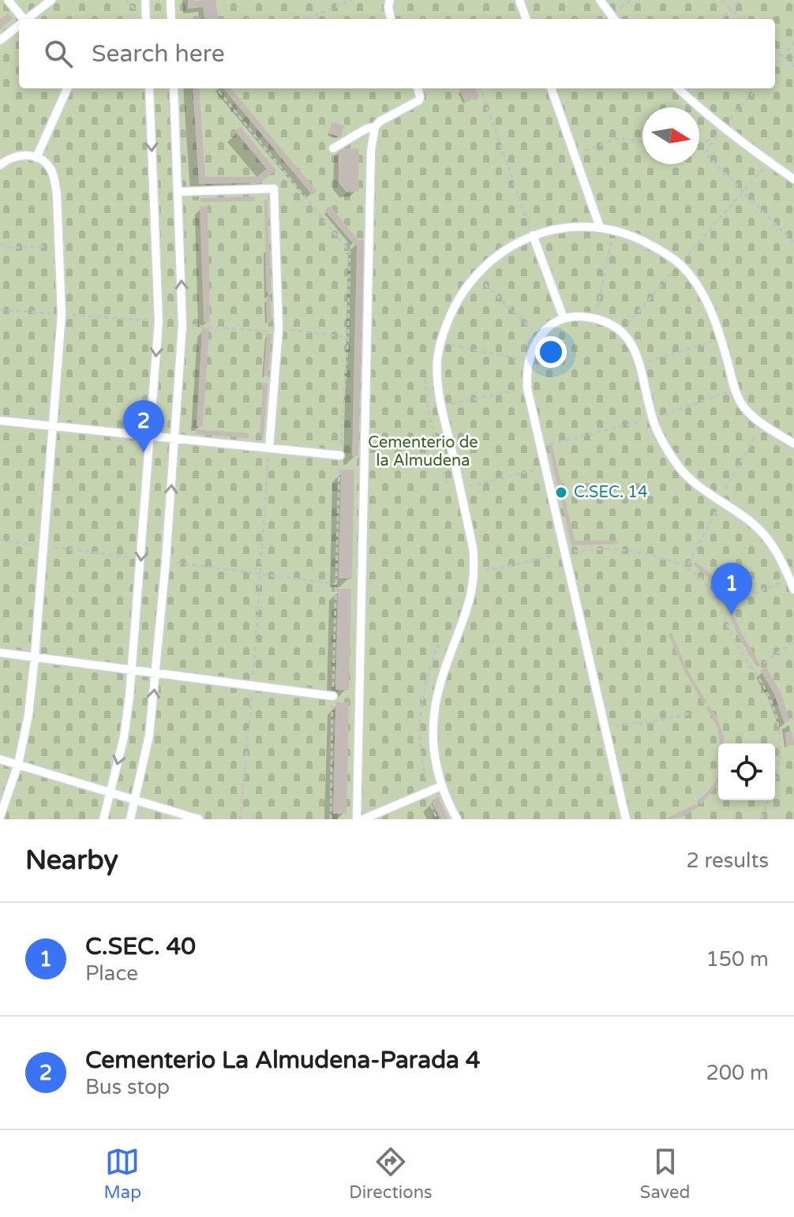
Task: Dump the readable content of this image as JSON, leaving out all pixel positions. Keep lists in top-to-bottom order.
{
  "parks": ["Cementerio de la Almudena"],
  "places": ["C.SEC. 14"],
  "north": "right",
  "page": {
    "search": "Search here",
    "pins": ["2", "1"],
    "heading": ["Nearby", "2 results"],
    "list": [
      {
        "mark": "1",
        "name": "C.SEC. 40",
        "note": "Place",
        "value": "150 m"
      },
      {
        "mark": "2",
        "name": "Cementerio La Almudena-Parada 4",
        "note": "Bus stop",
        "value": "200 m"
      }
    ],
    "nav": ["Map", "Directions", "Saved"]
  }
}
